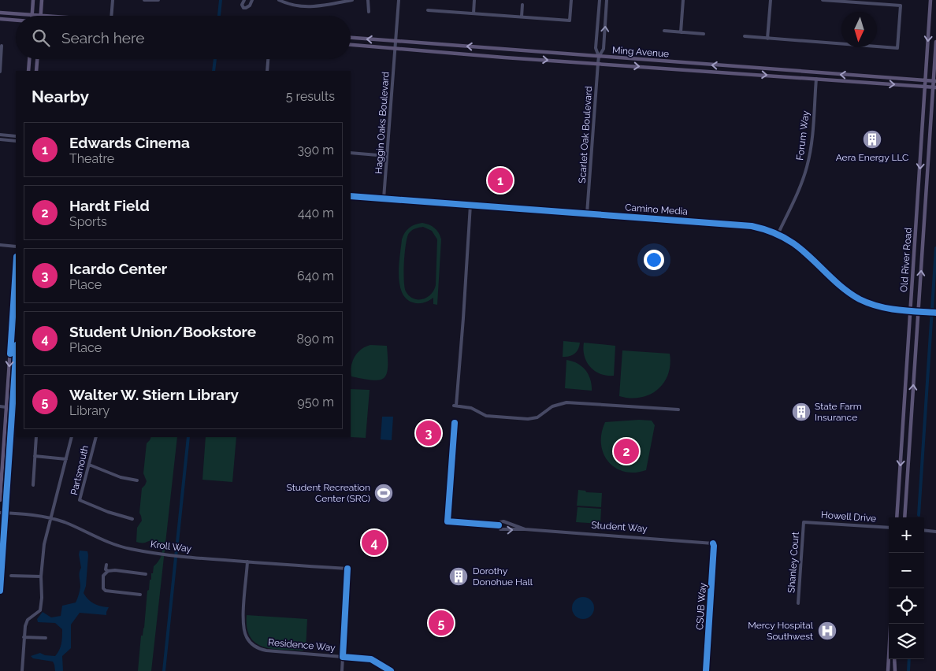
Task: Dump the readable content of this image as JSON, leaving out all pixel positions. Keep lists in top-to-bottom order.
{
  "streets": {
    "main road": ["Ming Avenue", "Old River Road"],
    "street": [
      "Haggin Oaks Boulevard",
      "Scarlet Oak Boulevard",
      "Forum Way",
      "Camino Media",
      "Partsmouth",
      "Howell Drive",
      "Student Way",
      "Kroll Way",
      "Shanley Court",
      "CSUB Way",
      "Residence Way"
    ]
  },
  "crossings": [
    ["Ming Avenue", "Haggin Oaks Boulevard"],
    ["Ming Avenue", "Scarlet Oak Boulevard"],
    ["Ming Avenue", "Forum Way"],
    ["Ming Avenue", "Old River Road"],
    ["Haggin Oaks Boulevard", "Camino Media"],
    ["Scarlet Oak Boulevard", "Camino Media"],
    ["Forum Way", "Camino Media"],
    ["Camino Media", "Old River Road"],
    ["Howell Drive", "Shanley Court"],
    ["Student Way", "CSUB Way"],
    ["Kroll Way", "Residence Way"]
  ],
  "places": {
    "building": ["Aera Energy LLC", "State Farm Insurance", "Dorothy Donohue Hall"],
    "sports": ["Student Recreation Center (SRC)"],
    "hospital": ["Mercy Hospital Southwest"]
  },
  "north": "bottom",
  "page": {
    "search": "Search here",
    "heading": ["Nearby", "5 results"],
    "list": [
      {
        "mark": "1",
        "name": "Edwards Cinema",
        "note": "Theatre",
        "value": "390 m"
      },
      {
        "mark": "2",
        "name": "Hardt Field",
        "note": "Sports",
        "value": "440 m"
      },
      {
        "mark": "3",
        "name": "Icardo Center",
        "note": "Place",
        "value": "640 m"
      },
      {
        "mark": "4",
        "name": "Student Union/Bookstore",
        "note": "Place",
        "value": "890 m"
      },
      {
        "mark": "5",
        "name": "Walter W. Stiern Library",
        "note": "Library",
        "value": "950 m"
      }
    ],
    "pins": [
      "1",
      "3",
      "2",
      "4",
      "5"
    ],
    "map_buttons": ["+", "−"]
  }
}
